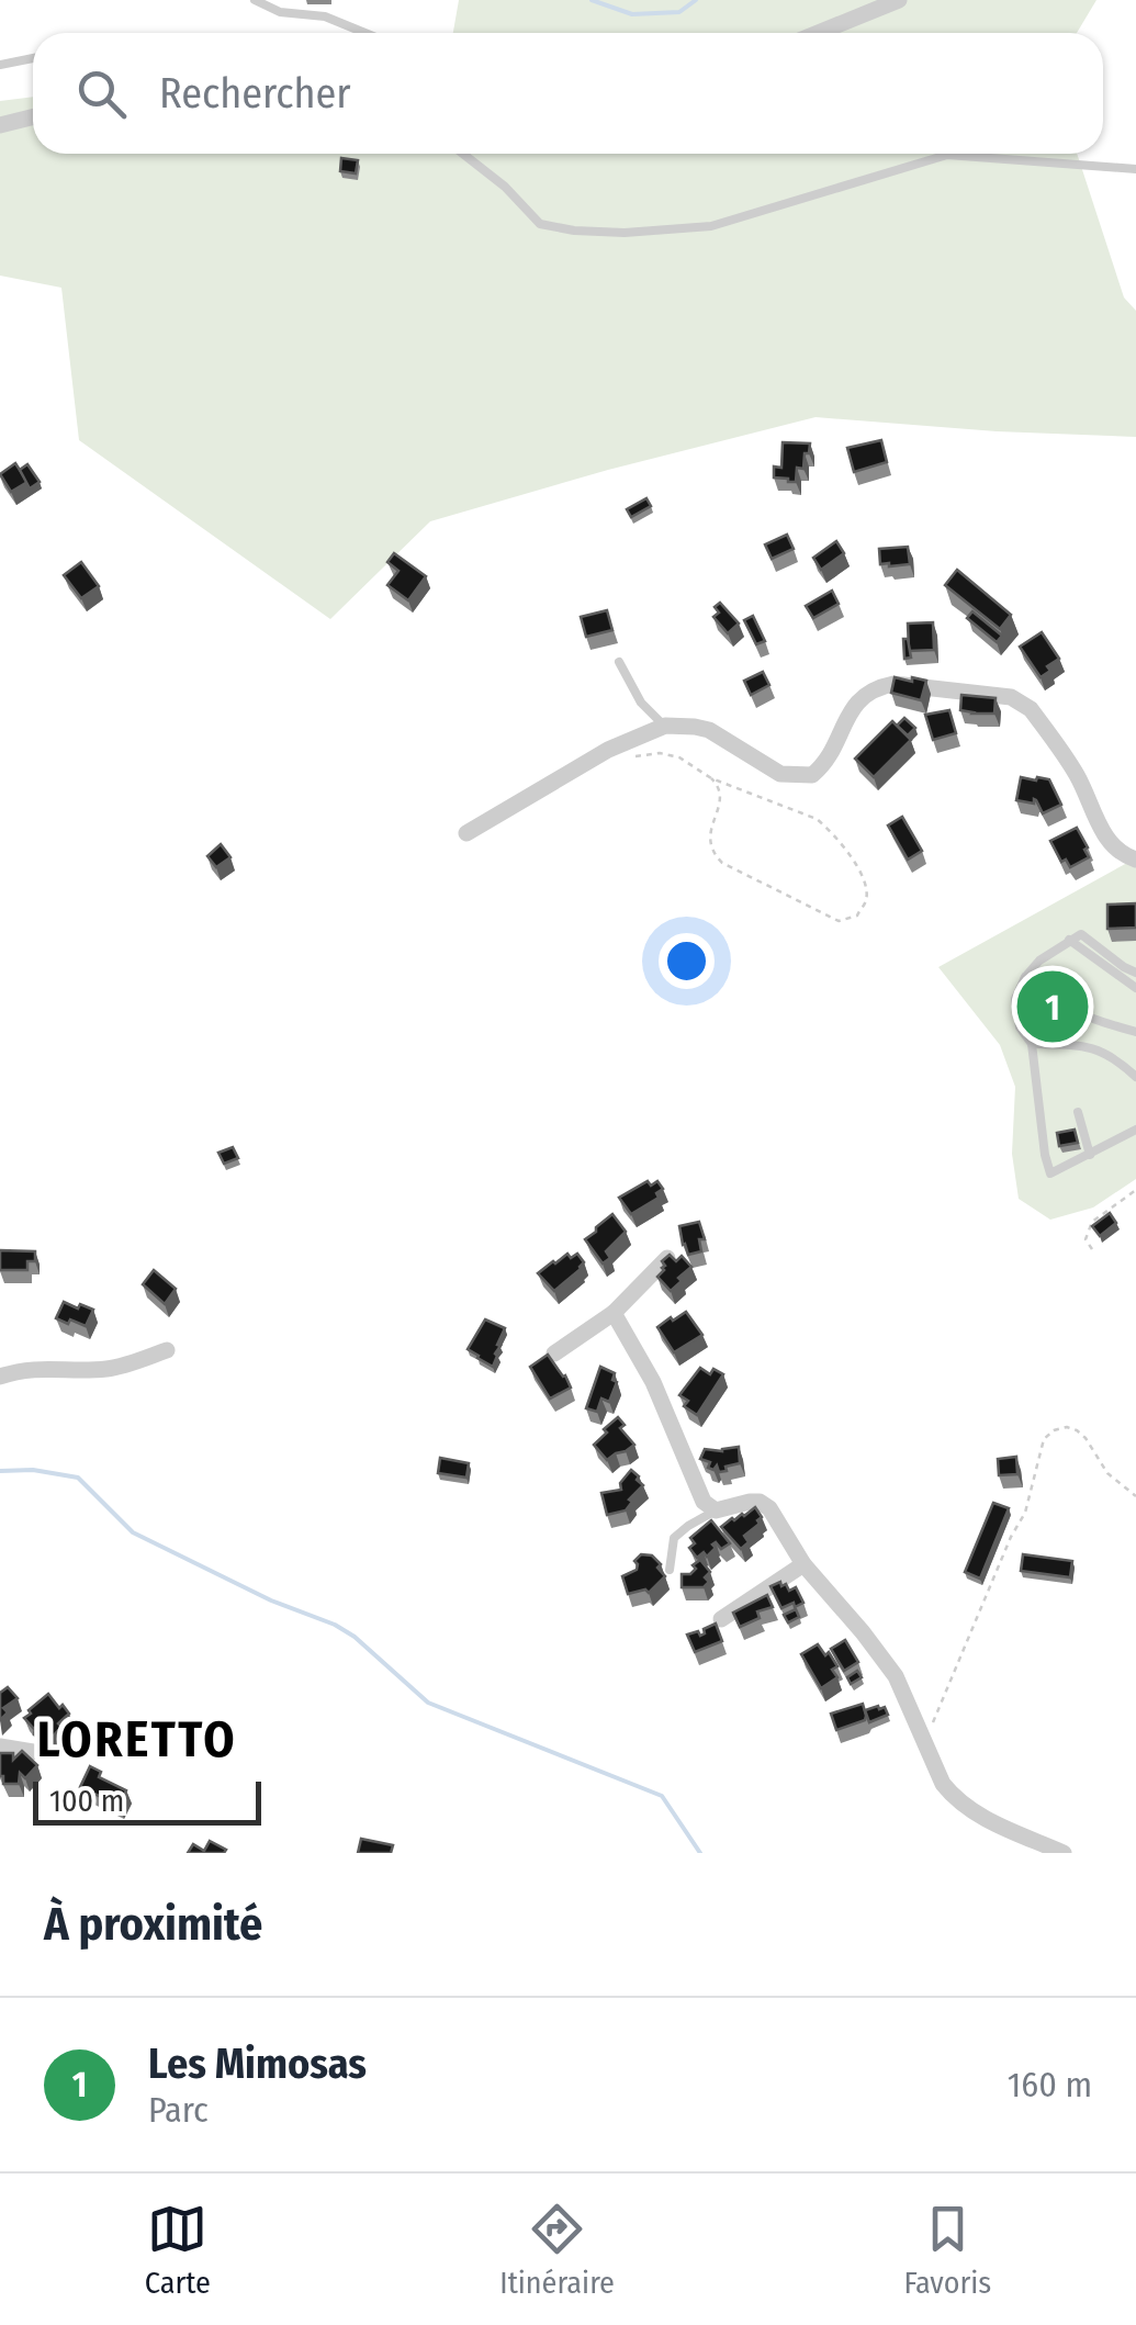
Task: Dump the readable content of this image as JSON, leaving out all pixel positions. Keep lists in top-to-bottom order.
{
  "districts": ["LORETTO"],
  "scale_bar": "100 m",
  "page": {
    "search": "Rechercher",
    "pins": "1",
    "scale": "100 m",
    "heading": "À proximité",
    "list": [
      {
        "mark": "1",
        "name": "Les Mimosas",
        "note": "Parc",
        "value": "160 m"
      }
    ],
    "nav": ["Carte", "Itinéraire", "Favoris"]
  }
}
